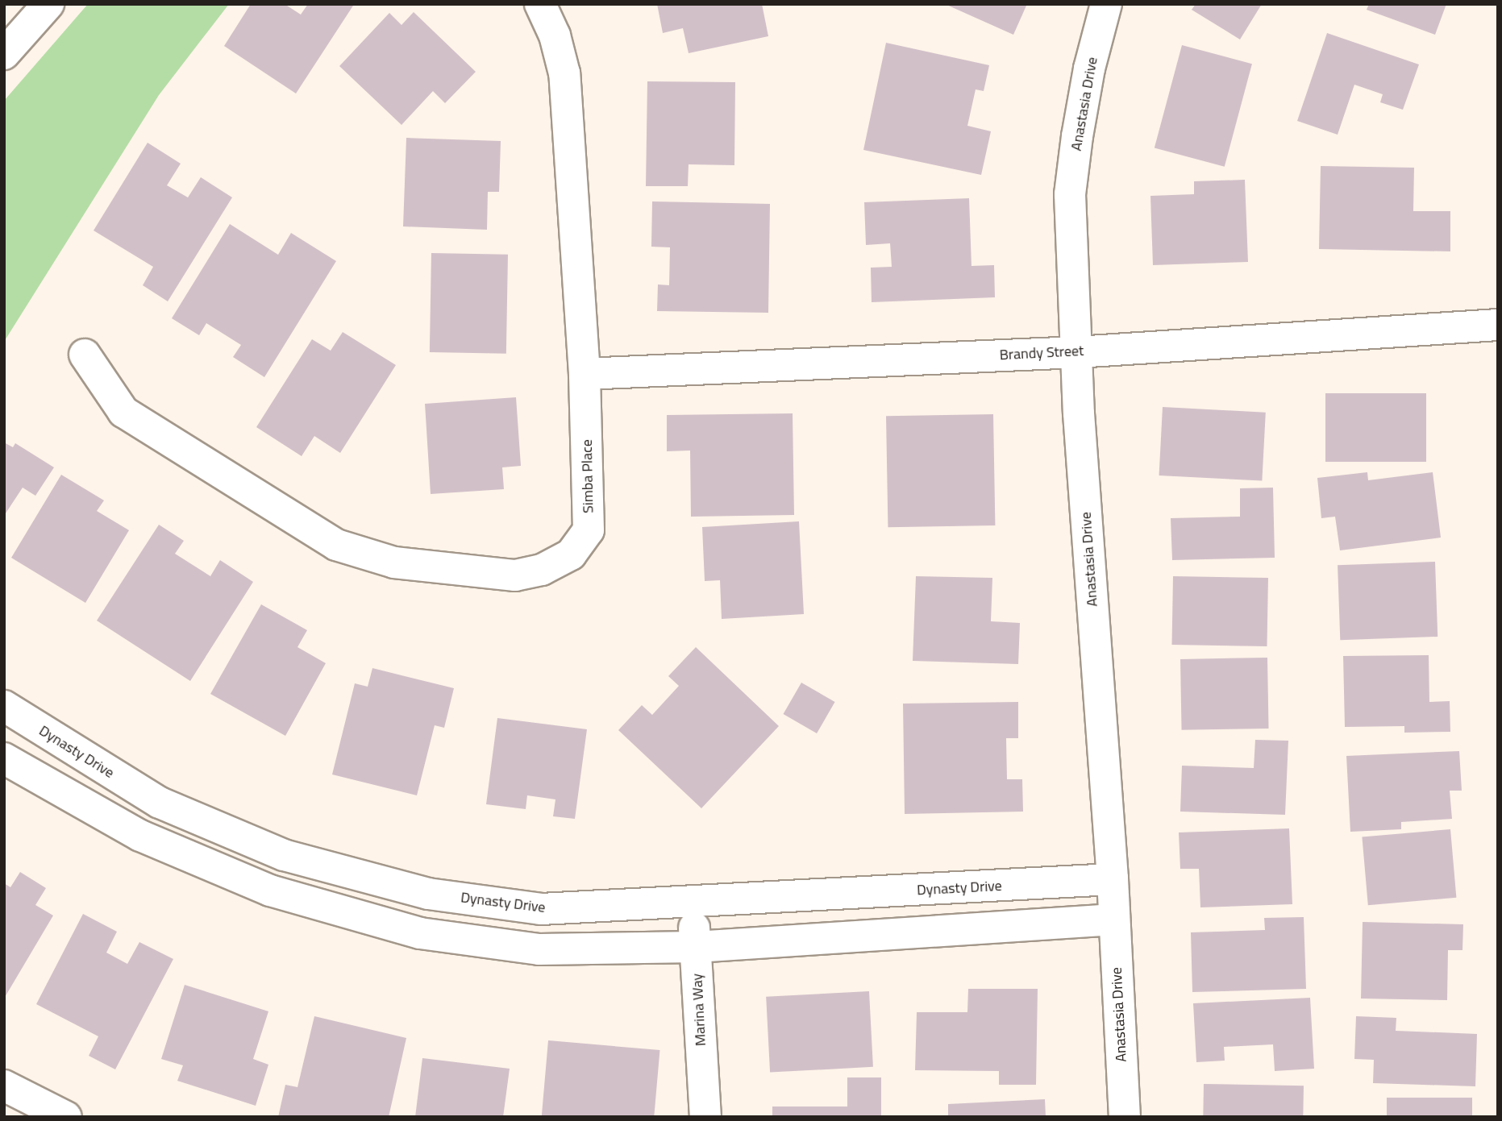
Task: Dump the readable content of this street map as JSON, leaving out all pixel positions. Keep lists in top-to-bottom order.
{
  "streets": {
    "street": [
      "Anastasia Drive",
      "Brandy Street",
      "Simba Place",
      "Dynasty Drive",
      "Marina Way"
    ]
  },
  "crossings": [
    ["Anastasia Drive", "Brandy Street"],
    ["Anastasia Drive", "Dynasty Drive"],
    ["Brandy Street", "Simba Place"],
    ["Dynasty Drive", "Marina Way"]
  ]
}
